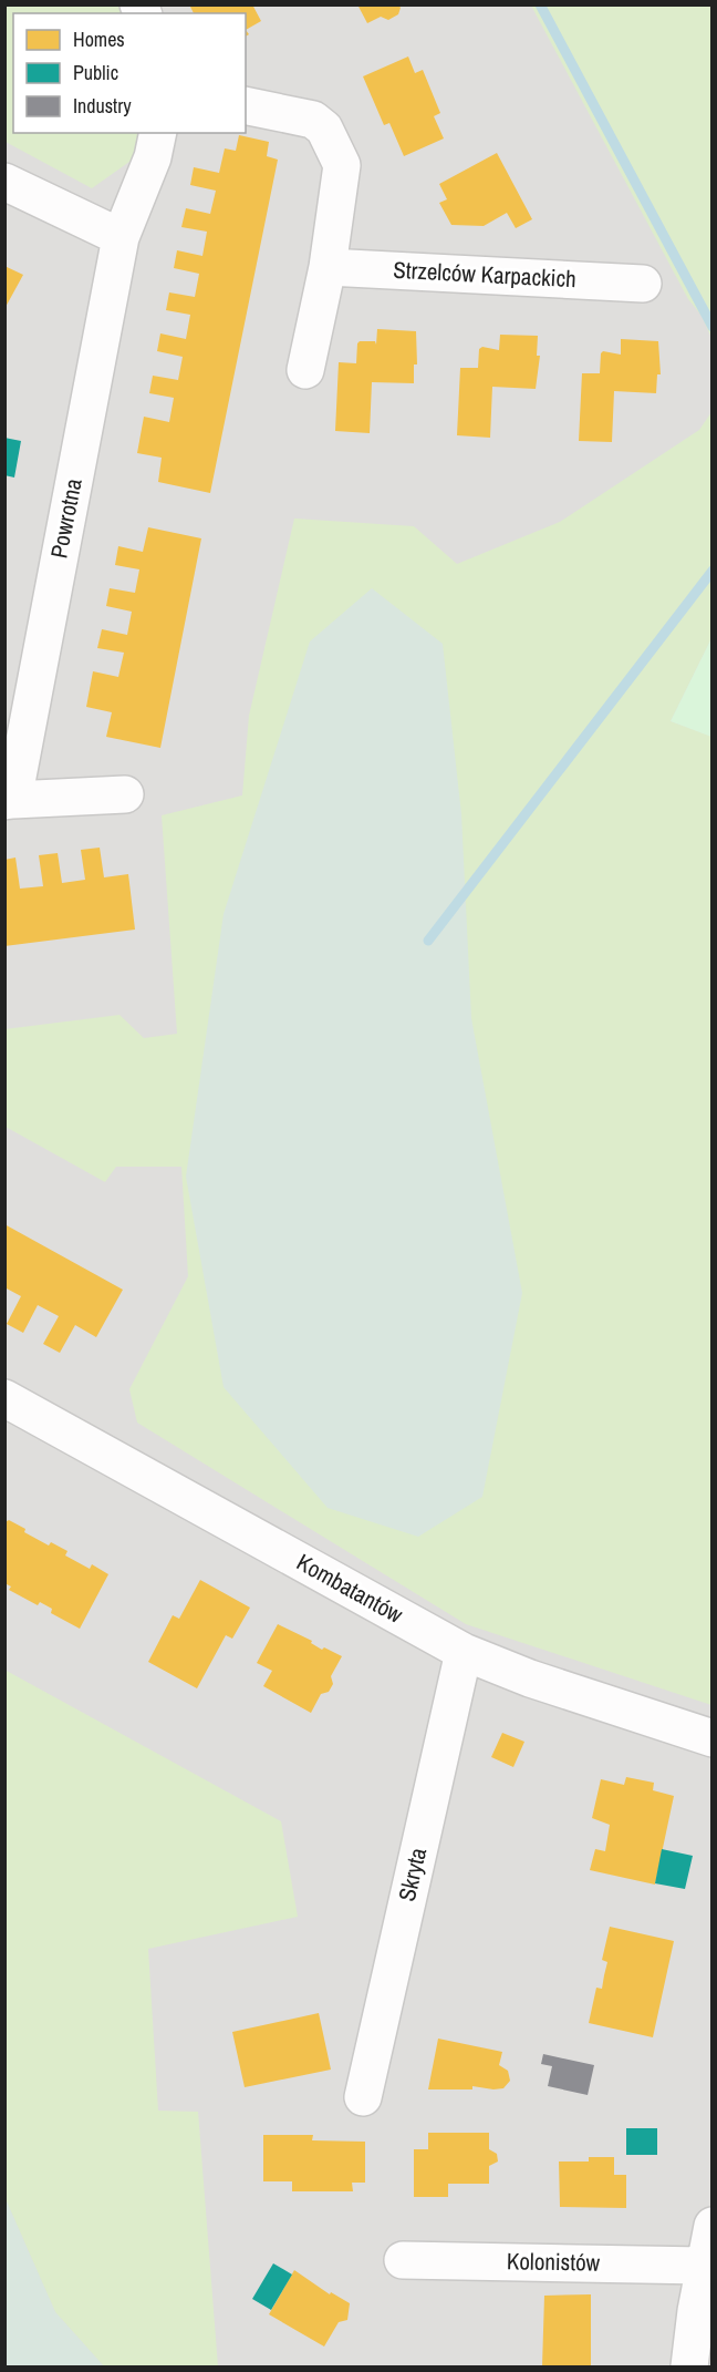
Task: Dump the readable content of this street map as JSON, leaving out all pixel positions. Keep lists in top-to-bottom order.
{
  "streets": {
    "street": [
      "Strzelców Karpackich",
      "Powrotna",
      "Kombatantów",
      "Skryta",
      "Kolonistów"
    ]
  },
  "crossings": [
    ["Kombatantów", "Skryta"]
  ],
  "legend": ["Homes", "Public", "Industry"]
}
